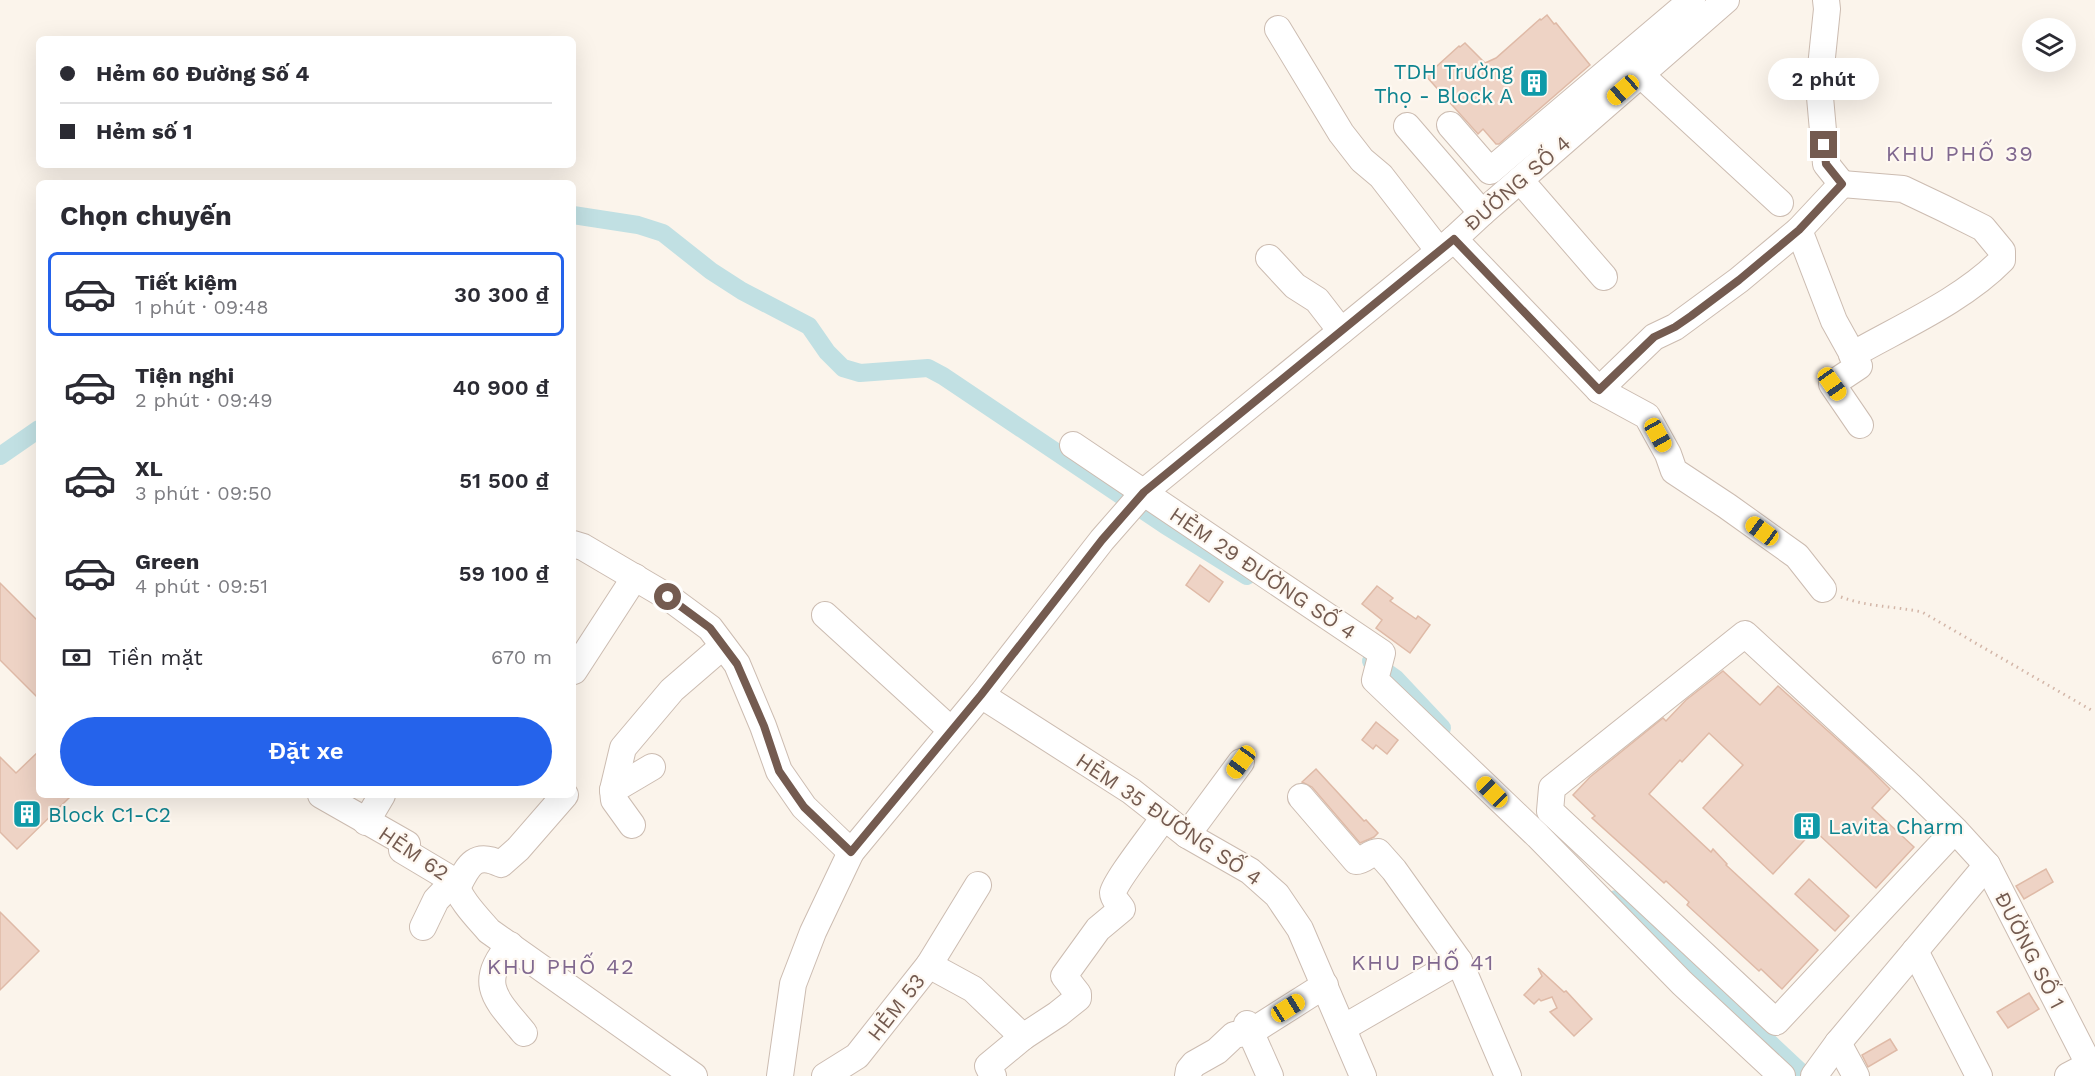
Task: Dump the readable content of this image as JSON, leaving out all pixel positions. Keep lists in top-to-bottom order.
{
  "streets": {
    "street": [
      "ĐƯỜNG SỐ 4",
      "HẺM 29 ĐƯỜNG SỐ 4",
      "HẺM 35 ĐƯỜNG SỐ 4",
      "HẺM 62",
      "ĐƯỜNG SỐ 1",
      "HẺM 53"
    ]
  },
  "crossings": [
    ["ĐƯỜNG SỐ 4", "HẺM 29 ĐƯỜNG SỐ 4"],
    ["ĐƯỜNG SỐ 4", "HẺM 35 ĐƯỜNG SỐ 4"]
  ],
  "districts": ["KHU PHỐ 39", "KHU PHỐ 41", "KHU PHỐ 42"],
  "places": {
    "building": ["TDH Trường Thọ - Block A", "Block C1-C2", "Lavita Charm"]
  },
  "page": {
    "banner": ["Hẻm 60 Đường Số 4", "Hẻm số 1"],
    "bubble": "2 phút",
    "heading": "Chọn chuyến",
    "list": [
      {
        "name": "Tiết kiệm",
        "note": "1 phút · 09:48",
        "value": "30 300 ₫"
      },
      {
        "name": "Tiện nghi",
        "note": "2 phút · 09:49",
        "value": "40 900 ₫"
      },
      {
        "name": "XL",
        "note": "3 phút · 09:50",
        "value": "51 500 ₫"
      },
      {
        "name": "Green",
        "note": "4 phút · 09:51",
        "value": "59 100 ₫"
      }
    ],
    "pay": ["Tiền mặt", "670 m"],
    "buttons": "Đặt xe"
  }
}
